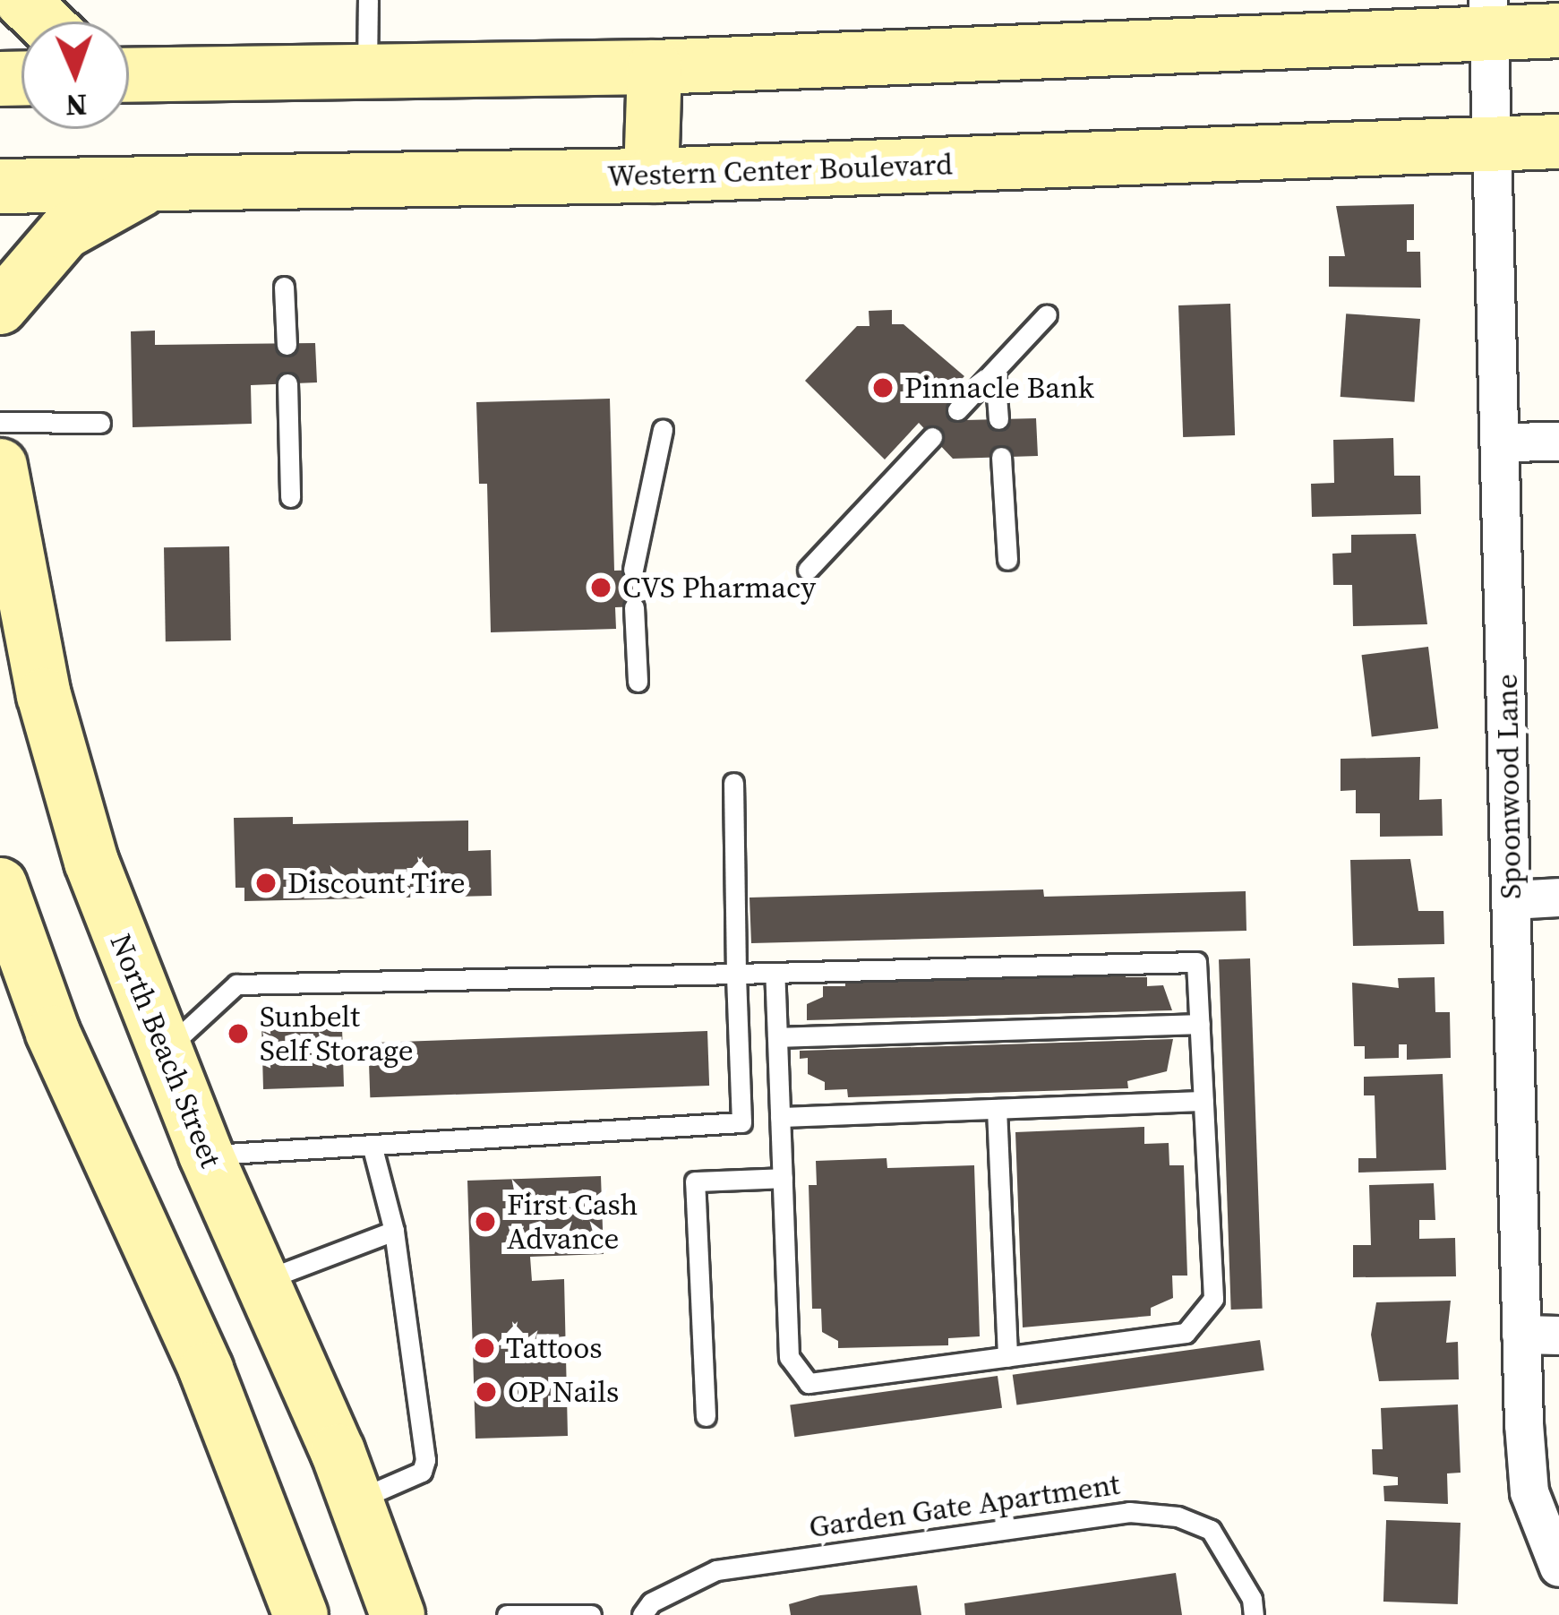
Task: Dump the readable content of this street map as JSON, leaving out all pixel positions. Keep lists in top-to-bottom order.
{
  "streets": {
    "main road": ["Western Center Boulevard", "North Beach Street"],
    "street": ["Spoonwood Lane"],
    "lane": ["Garden Gate Apartment"]
  },
  "crossings": [
    ["Western Center Boulevard", "Spoonwood Lane"]
  ],
  "places": [
    "Pinnacle Bank",
    "CVS Pharmacy",
    "Discount Tire",
    "Sunbelt Self Storage",
    "First Cash Advance",
    "Tattoos",
    "OP Nails"
  ],
  "north": "bottom"
}
